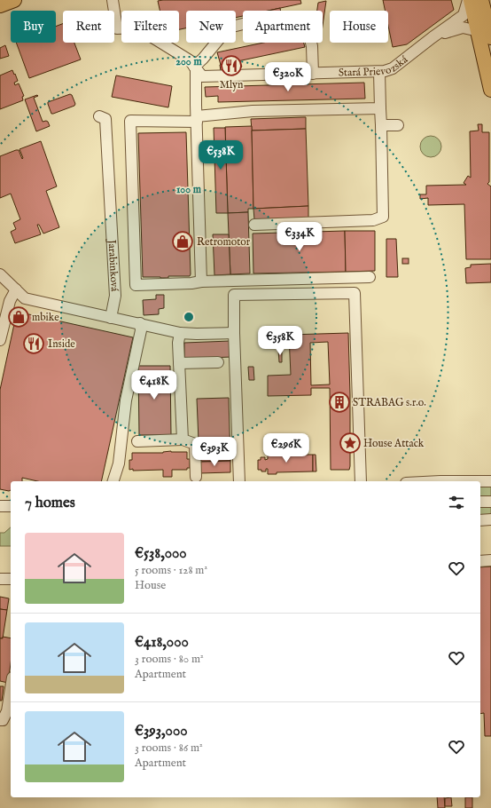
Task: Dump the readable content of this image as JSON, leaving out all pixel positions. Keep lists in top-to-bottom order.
{
  "streets": {
    "street": ["Stará Prievozská", "Jarabinková"]
  },
  "places": {
    "restaurant": ["Mlyn", "Inside"],
    "shop": ["Retromotor", "mbike"],
    "building": ["STRABAG s.r.o."],
    "place": ["House Attack"]
  },
  "page": {
    "chip": [
      "Buy",
      "Rent",
      "Filters",
      "New",
      "Apartment",
      "House"
    ],
    "price": [
      "€320K",
      "€538K",
      "€334K",
      "€358K",
      "€418K",
      "€296K",
      "€393K"
    ],
    "heading": "7 homes",
    "list": [
      {
        "name": "€538,000",
        "note": "5 rooms · 128 m² · House"
      },
      {
        "name": "€418,000",
        "note": "3 rooms · 80 m² · Apartment"
      },
      {
        "name": "€393,000",
        "note": "3 rooms · 86 m² · Apartment"
      }
    ]
  },
  "rings": ["200 m", "100 m"]
}
